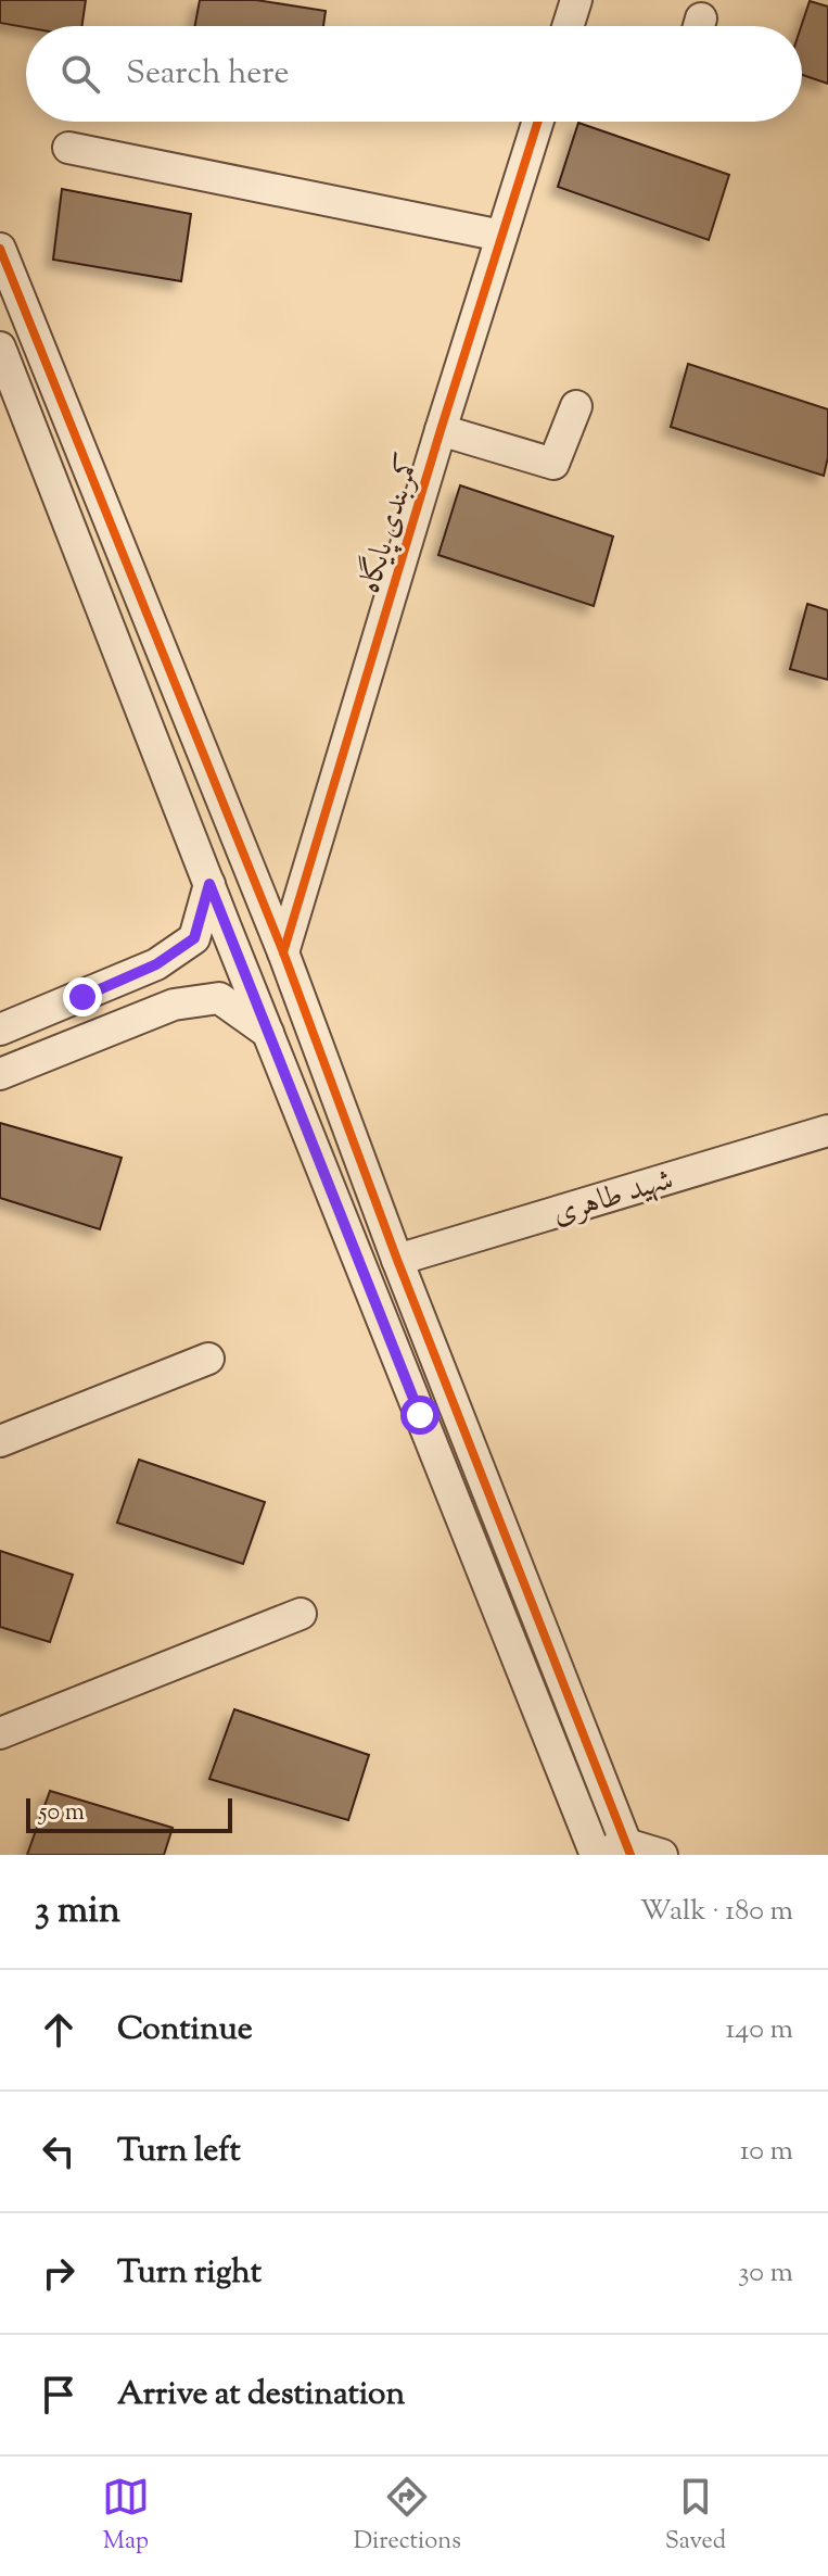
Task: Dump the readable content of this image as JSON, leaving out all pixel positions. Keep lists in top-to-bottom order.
{
  "streets": {
    "street": ["کمربندی پایگاه", "شهید طاهری"]
  },
  "scale_bar": "50 m",
  "page": {
    "search": "Search here",
    "scale": "50 m",
    "heading": ["3 min", "Walk · 180 m"],
    "list": [
      ["Continue", "140 m"],
      ["Turn left", "10 m"],
      ["Turn right", "30 m"],
      "Arrive at destination"
    ],
    "nav": ["Map", "Directions", "Saved"]
  }
}
